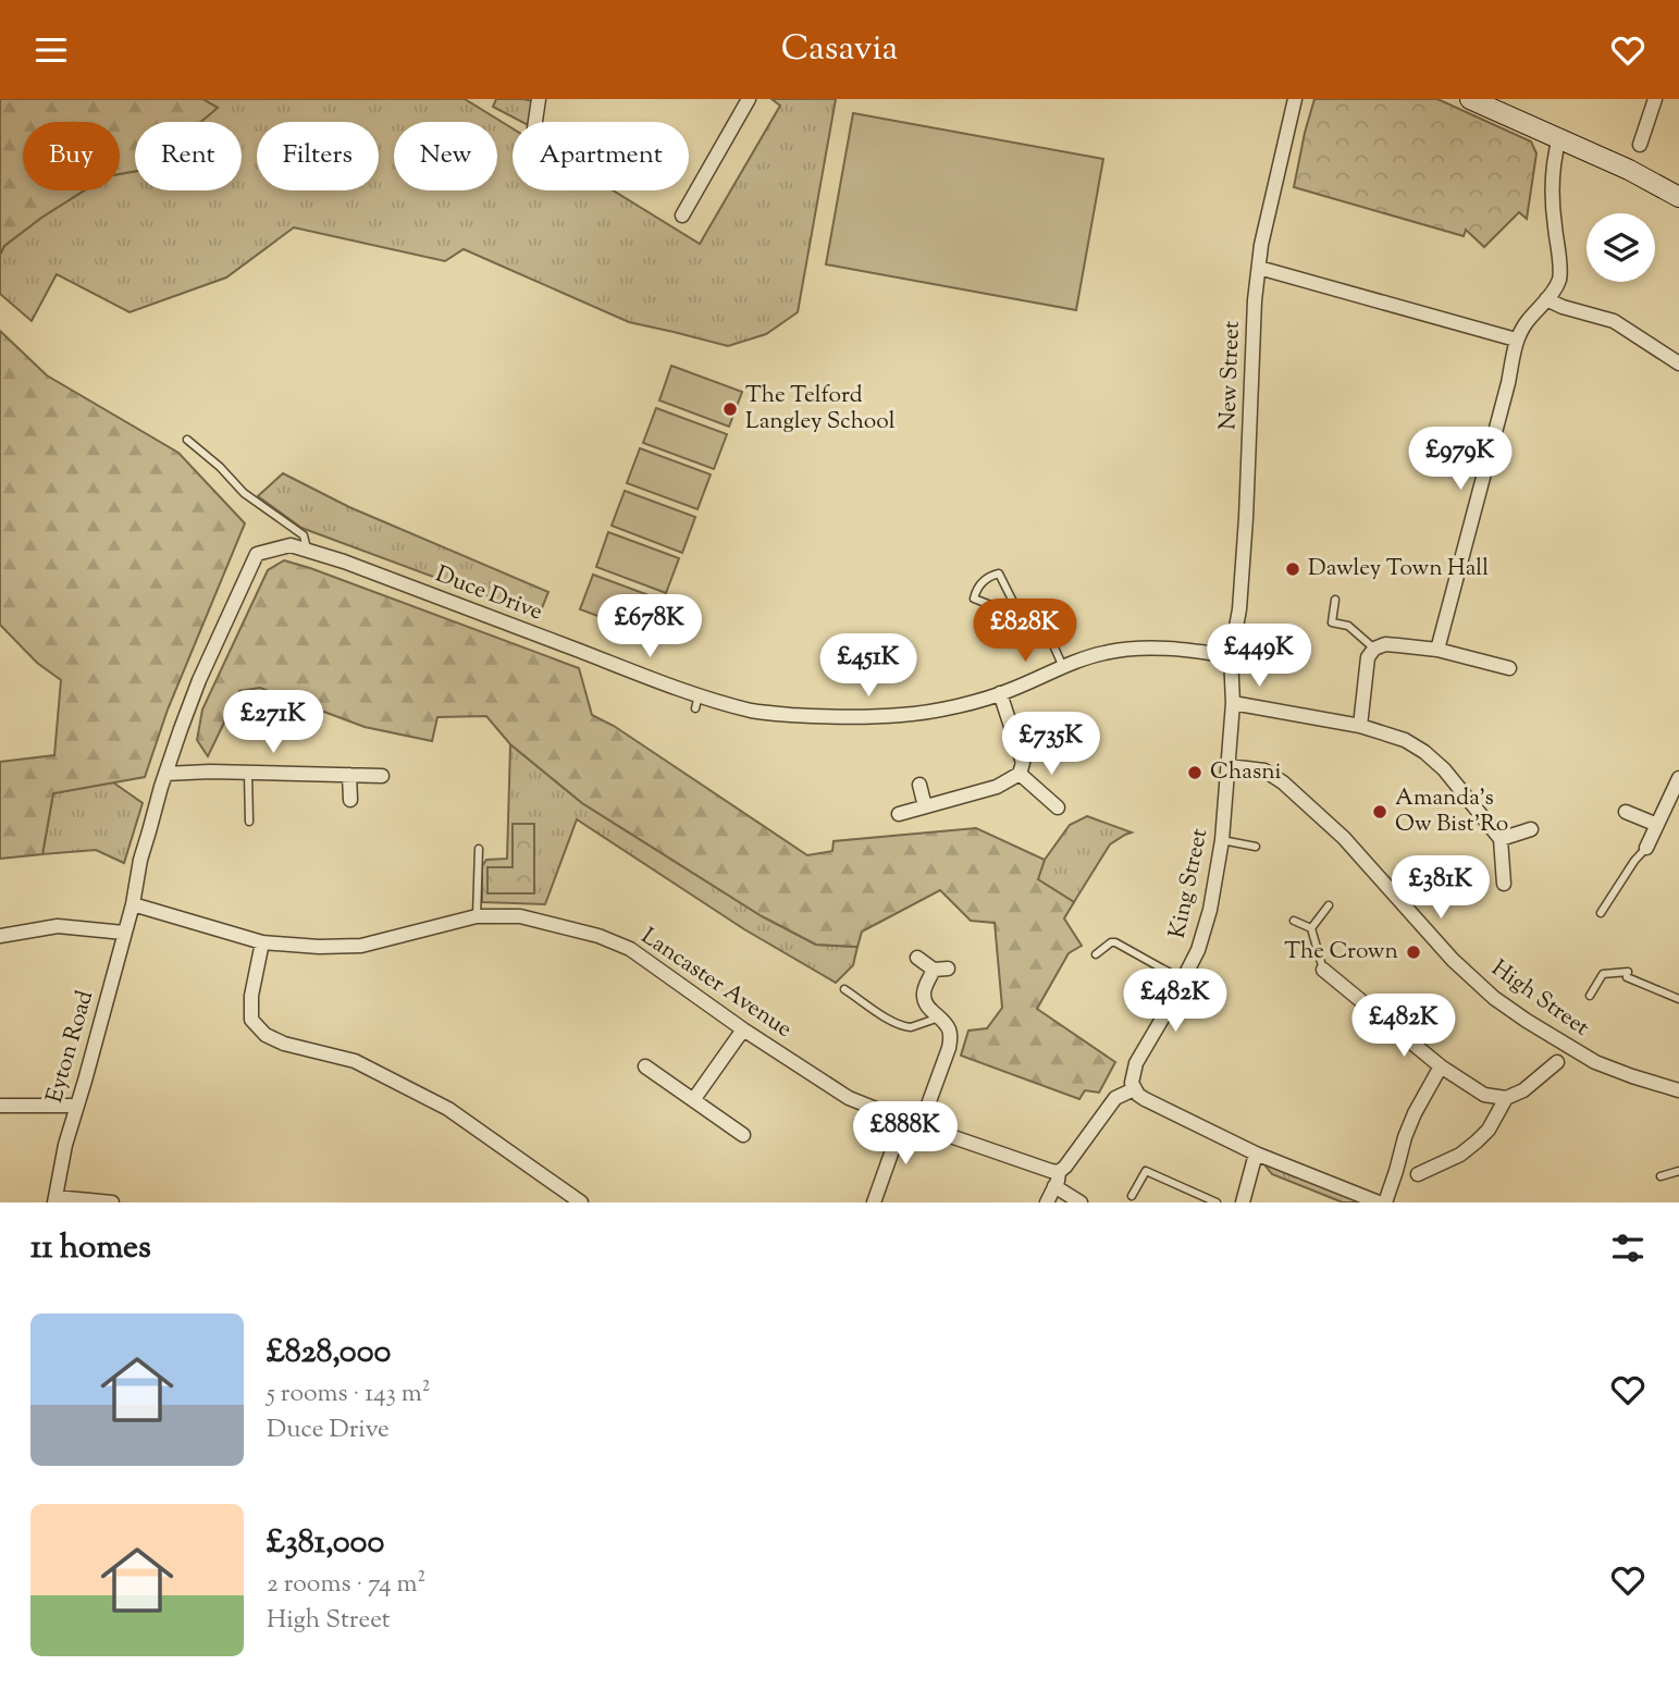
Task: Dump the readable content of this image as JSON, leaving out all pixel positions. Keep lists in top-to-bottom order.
{
  "streets": {
    "street": [
      "New Street",
      "Duce Drive",
      "King Street",
      "Lancaster Avenue",
      "High Street",
      "Eyton Road"
    ]
  },
  "crossings": [
    ["New Street", "Duce Drive"],
    ["New Street", "King Street"],
    ["Duce Drive", "Lancaster Avenue"],
    ["Duce Drive", "Eyton Road"],
    ["King Street", "High Street"],
    ["Lancaster Avenue", "Eyton Road"]
  ],
  "places": [
    "The Telford Langley School",
    "Dawley Town Hall",
    "Chasni",
    "Amanda's Ow Bist'Ro",
    "The Crown"
  ],
  "page": {
    "header": "Casavia",
    "chip": [
      "Buy",
      "Rent",
      "Filters",
      "New",
      "Apartment"
    ],
    "price": [
      "£979K",
      "£678K",
      "£828K",
      "£449K",
      "£451K",
      "£271K",
      "£735K",
      "£381K",
      "£482K",
      "£482K",
      "£888K"
    ],
    "heading": "11 homes",
    "list": [
      {
        "name": "£828,000",
        "note": "5 rooms · 143 m² · Duce Drive"
      },
      {
        "name": "£381,000",
        "note": "2 rooms · 74 m² · High Street"
      }
    ]
  }
}
